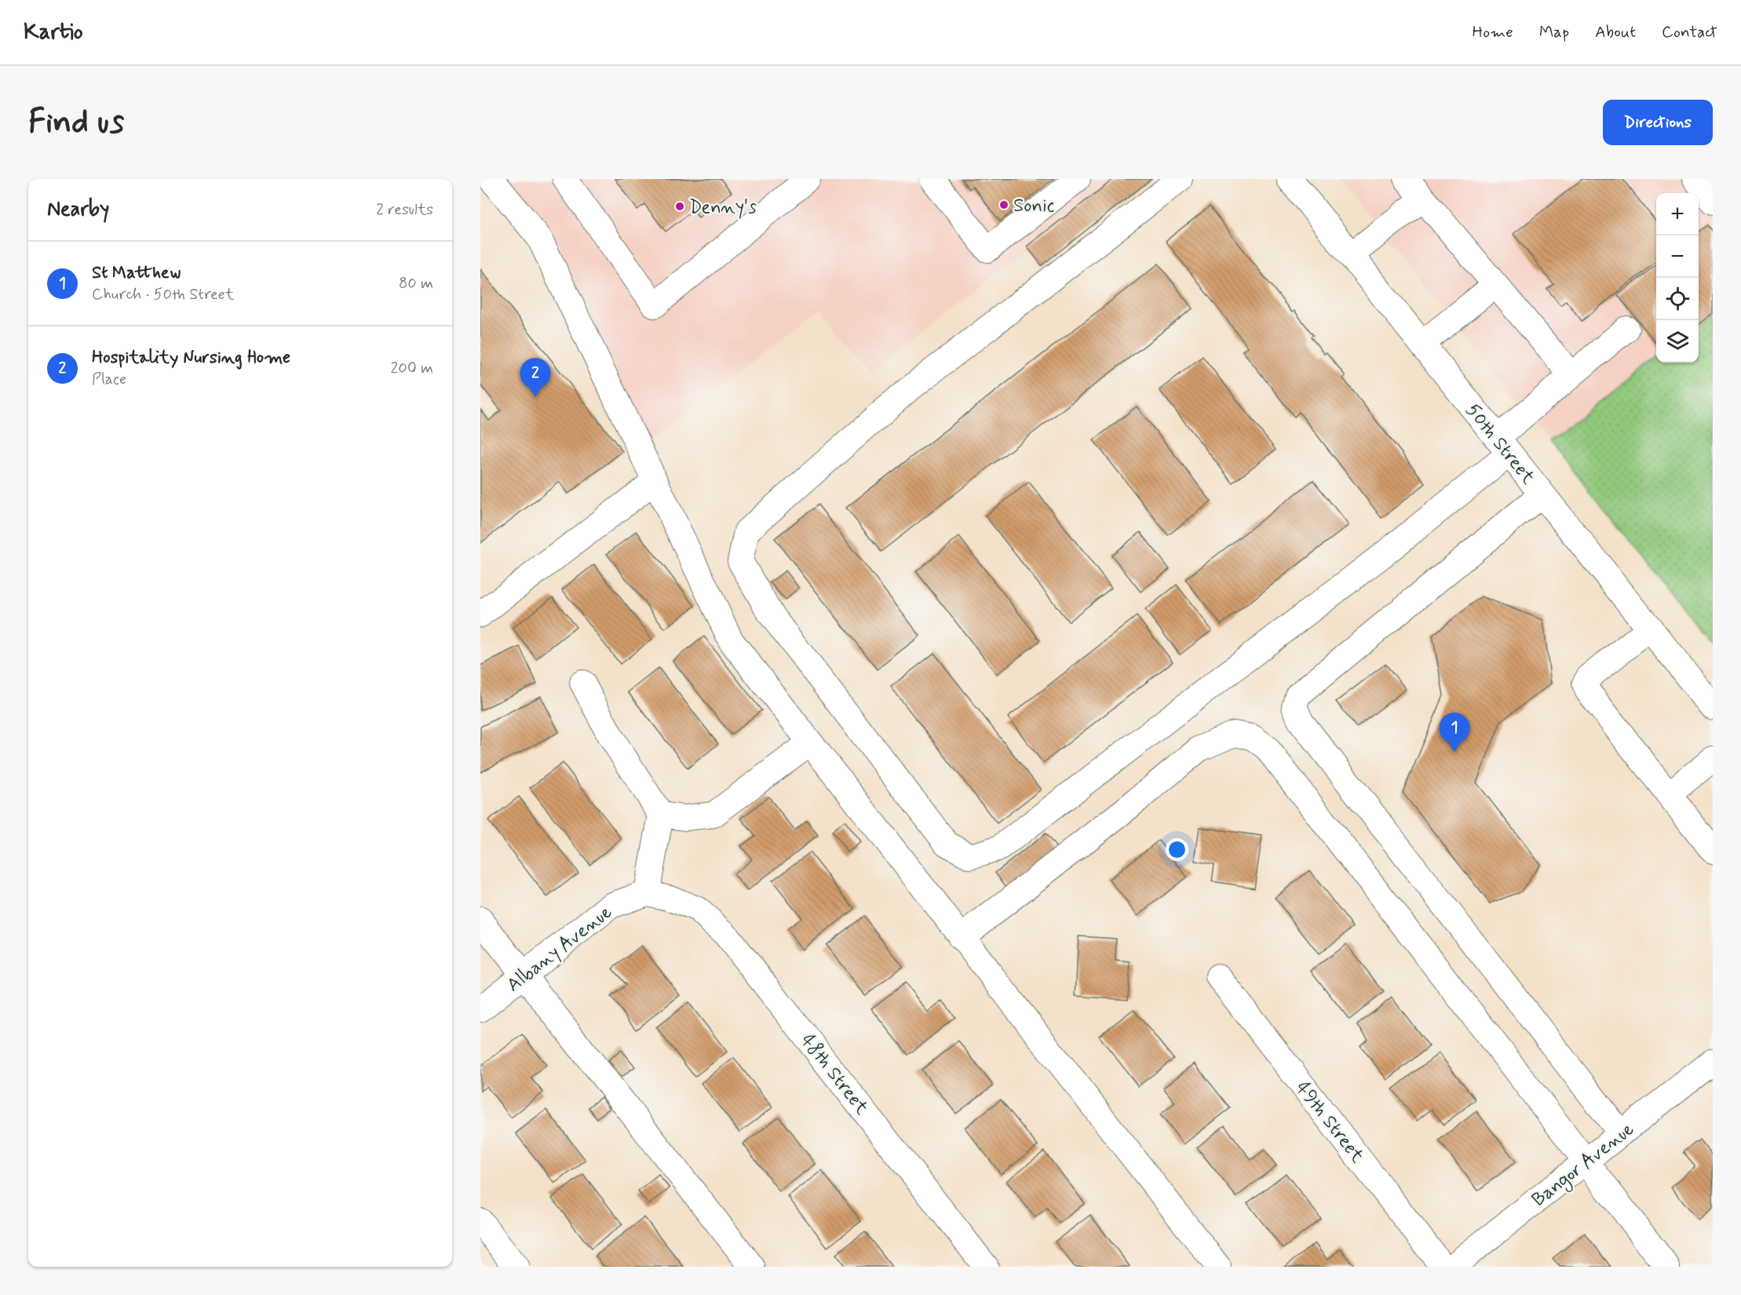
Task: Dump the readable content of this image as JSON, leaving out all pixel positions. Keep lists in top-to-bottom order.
{
  "streets": {
    "main road": ["50th Street"],
    "street": [
      "Albany Avenue",
      "48th Street",
      "49th Street",
      "Bangor Avenue"
    ]
  },
  "crossings": [
    ["Albany Avenue", "48th Street"]
  ],
  "places": ["Sonic", "Denny's"],
  "page": {
    "header": "Kartio",
    "nav": [
      "Home",
      "Map",
      "About",
      "Contact"
    ],
    "buttons": "Directions",
    "title": "Find us",
    "heading": ["Nearby", "2 results"],
    "map_buttons": ["+", "−"],
    "list": [
      {
        "mark": "1",
        "name": "St Matthew",
        "note": "Church · 50th Street",
        "value": "80 m"
      },
      {
        "mark": "2",
        "name": "Hospitality Nursing Home",
        "note": "Place",
        "value": "200 m"
      }
    ],
    "pins": ["2", "1"]
  }
}
